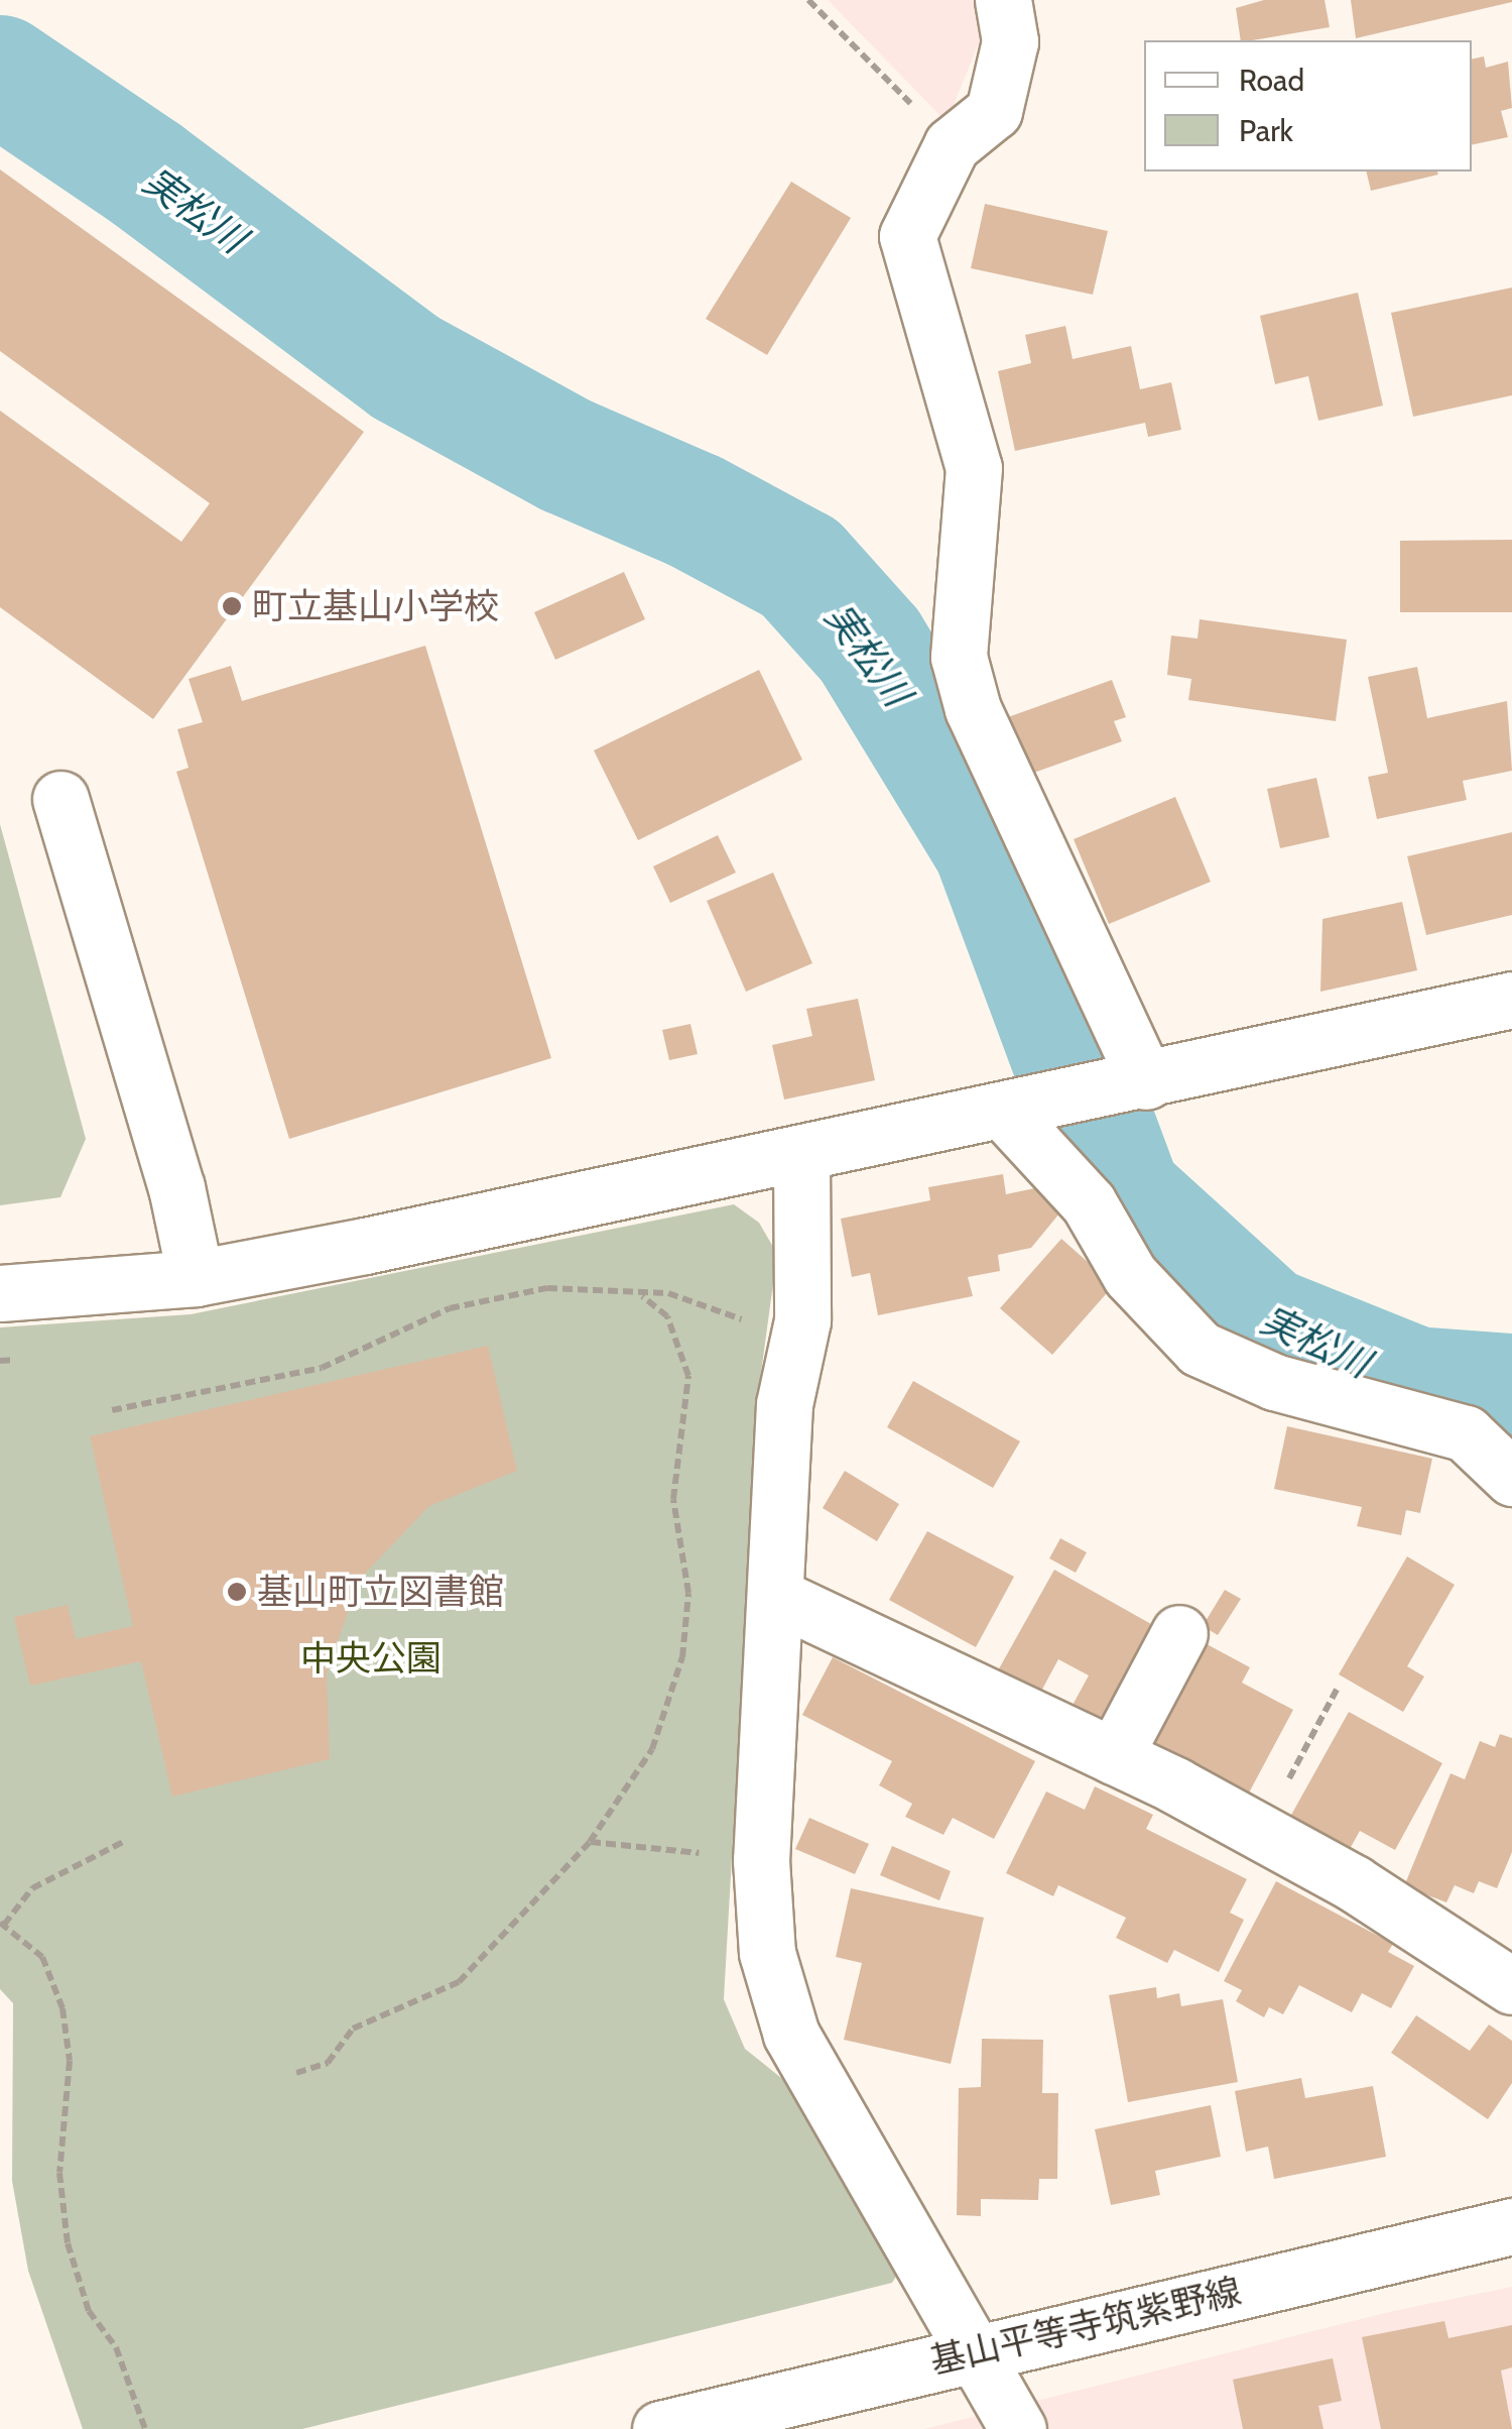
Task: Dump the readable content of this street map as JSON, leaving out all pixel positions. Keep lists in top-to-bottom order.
{
  "streets": {
    "street": ["基山平等寺筑紫野線"]
  },
  "water": ["実松川"],
  "parks": ["中央公園"],
  "places": ["町立基山小学校", "基山町立図書館"],
  "legend": ["Road", "Park"]
}
